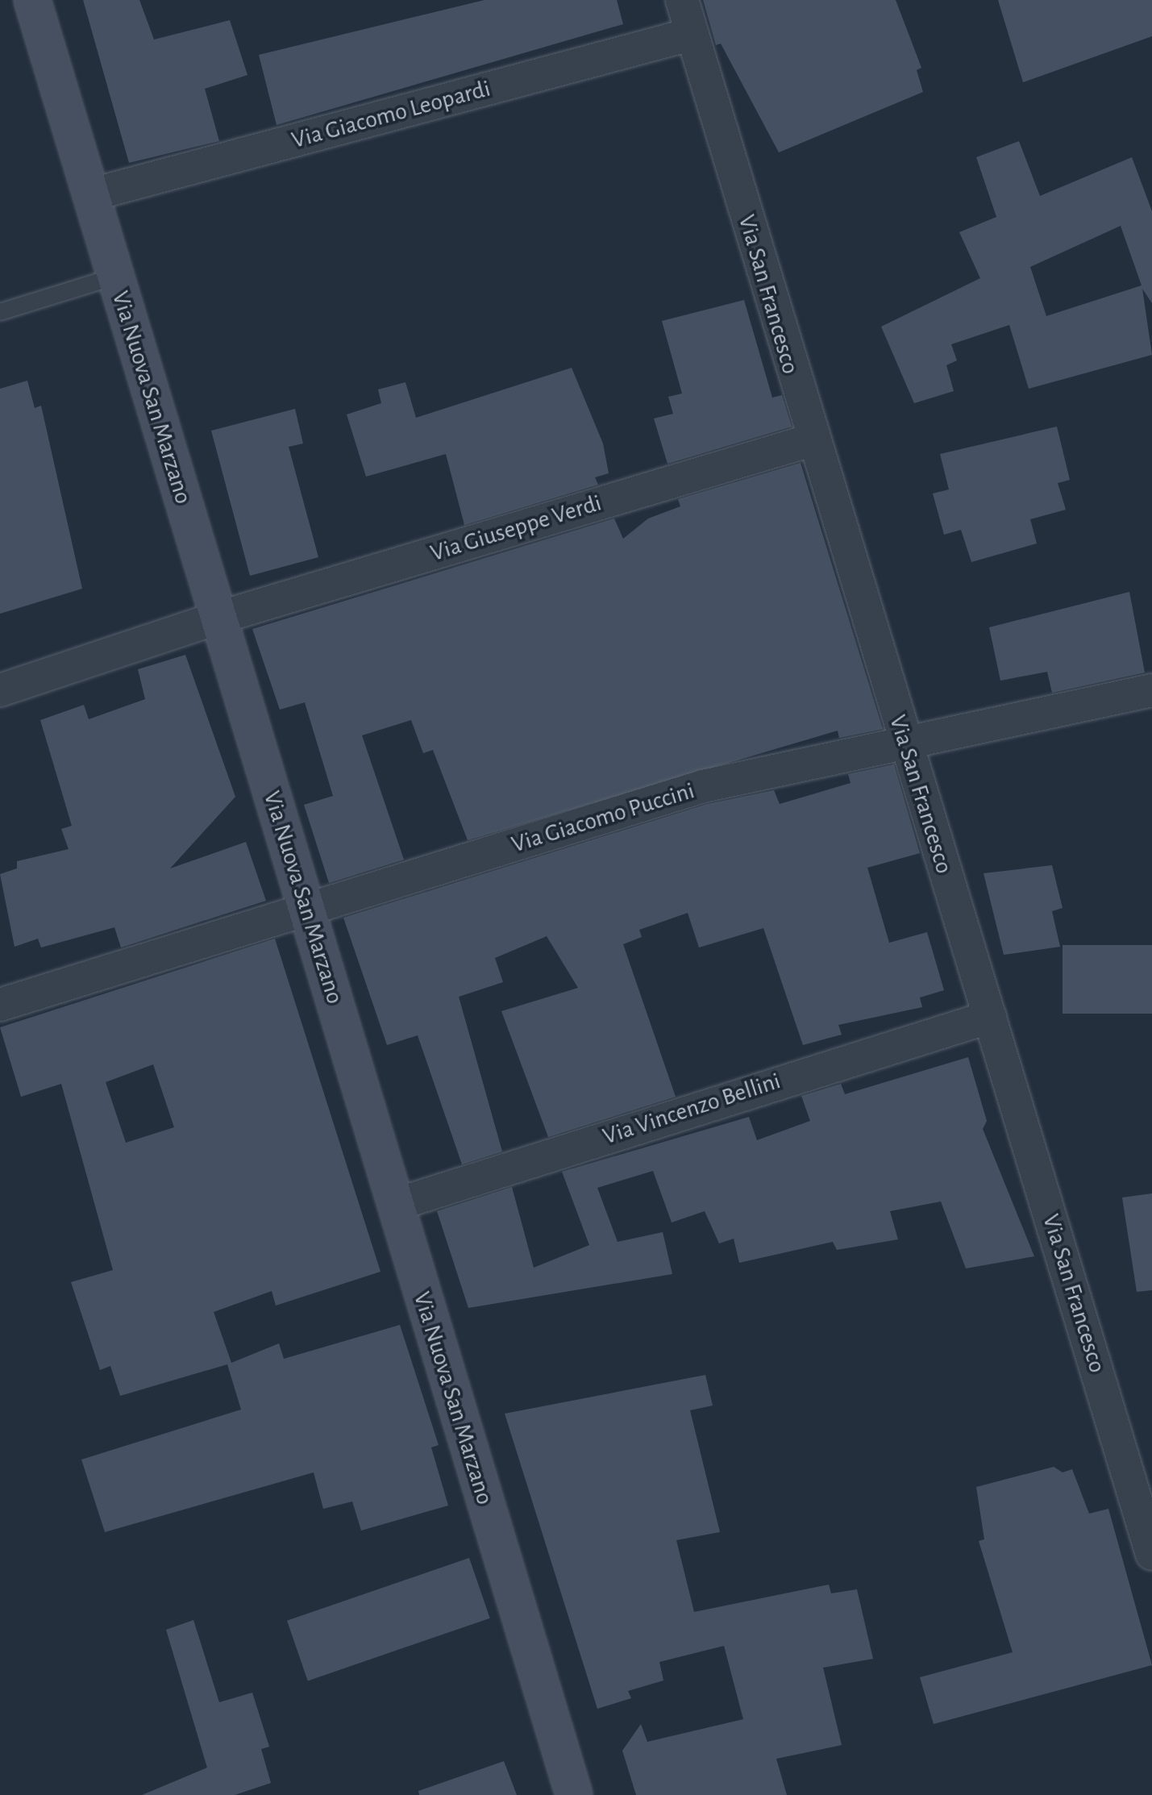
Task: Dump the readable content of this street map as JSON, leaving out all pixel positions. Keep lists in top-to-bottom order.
{
  "streets": {
    "main road": ["Via Nuova San Marzano"],
    "street": [
      "Via Giacomo Leopardi",
      "Via San Francesco",
      "Via Giuseppe Verdi",
      "Via Giacomo Puccini",
      "Via Vincenzo Bellini"
    ]
  },
  "crossings": [
    ["Via Giacomo Leopardi", "Via San Francesco"],
    ["Via Giacomo Leopardi", "Via Nuova San Marzano"],
    ["Via San Francesco", "Via Giuseppe Verdi"],
    ["Via San Francesco", "Via Giacomo Puccini"],
    ["Via San Francesco", "Via Vincenzo Bellini"],
    ["Via Nuova San Marzano", "Via Giuseppe Verdi"],
    ["Via Nuova San Marzano", "Via Giacomo Puccini"],
    ["Via Nuova San Marzano", "Via Vincenzo Bellini"]
  ]
}
